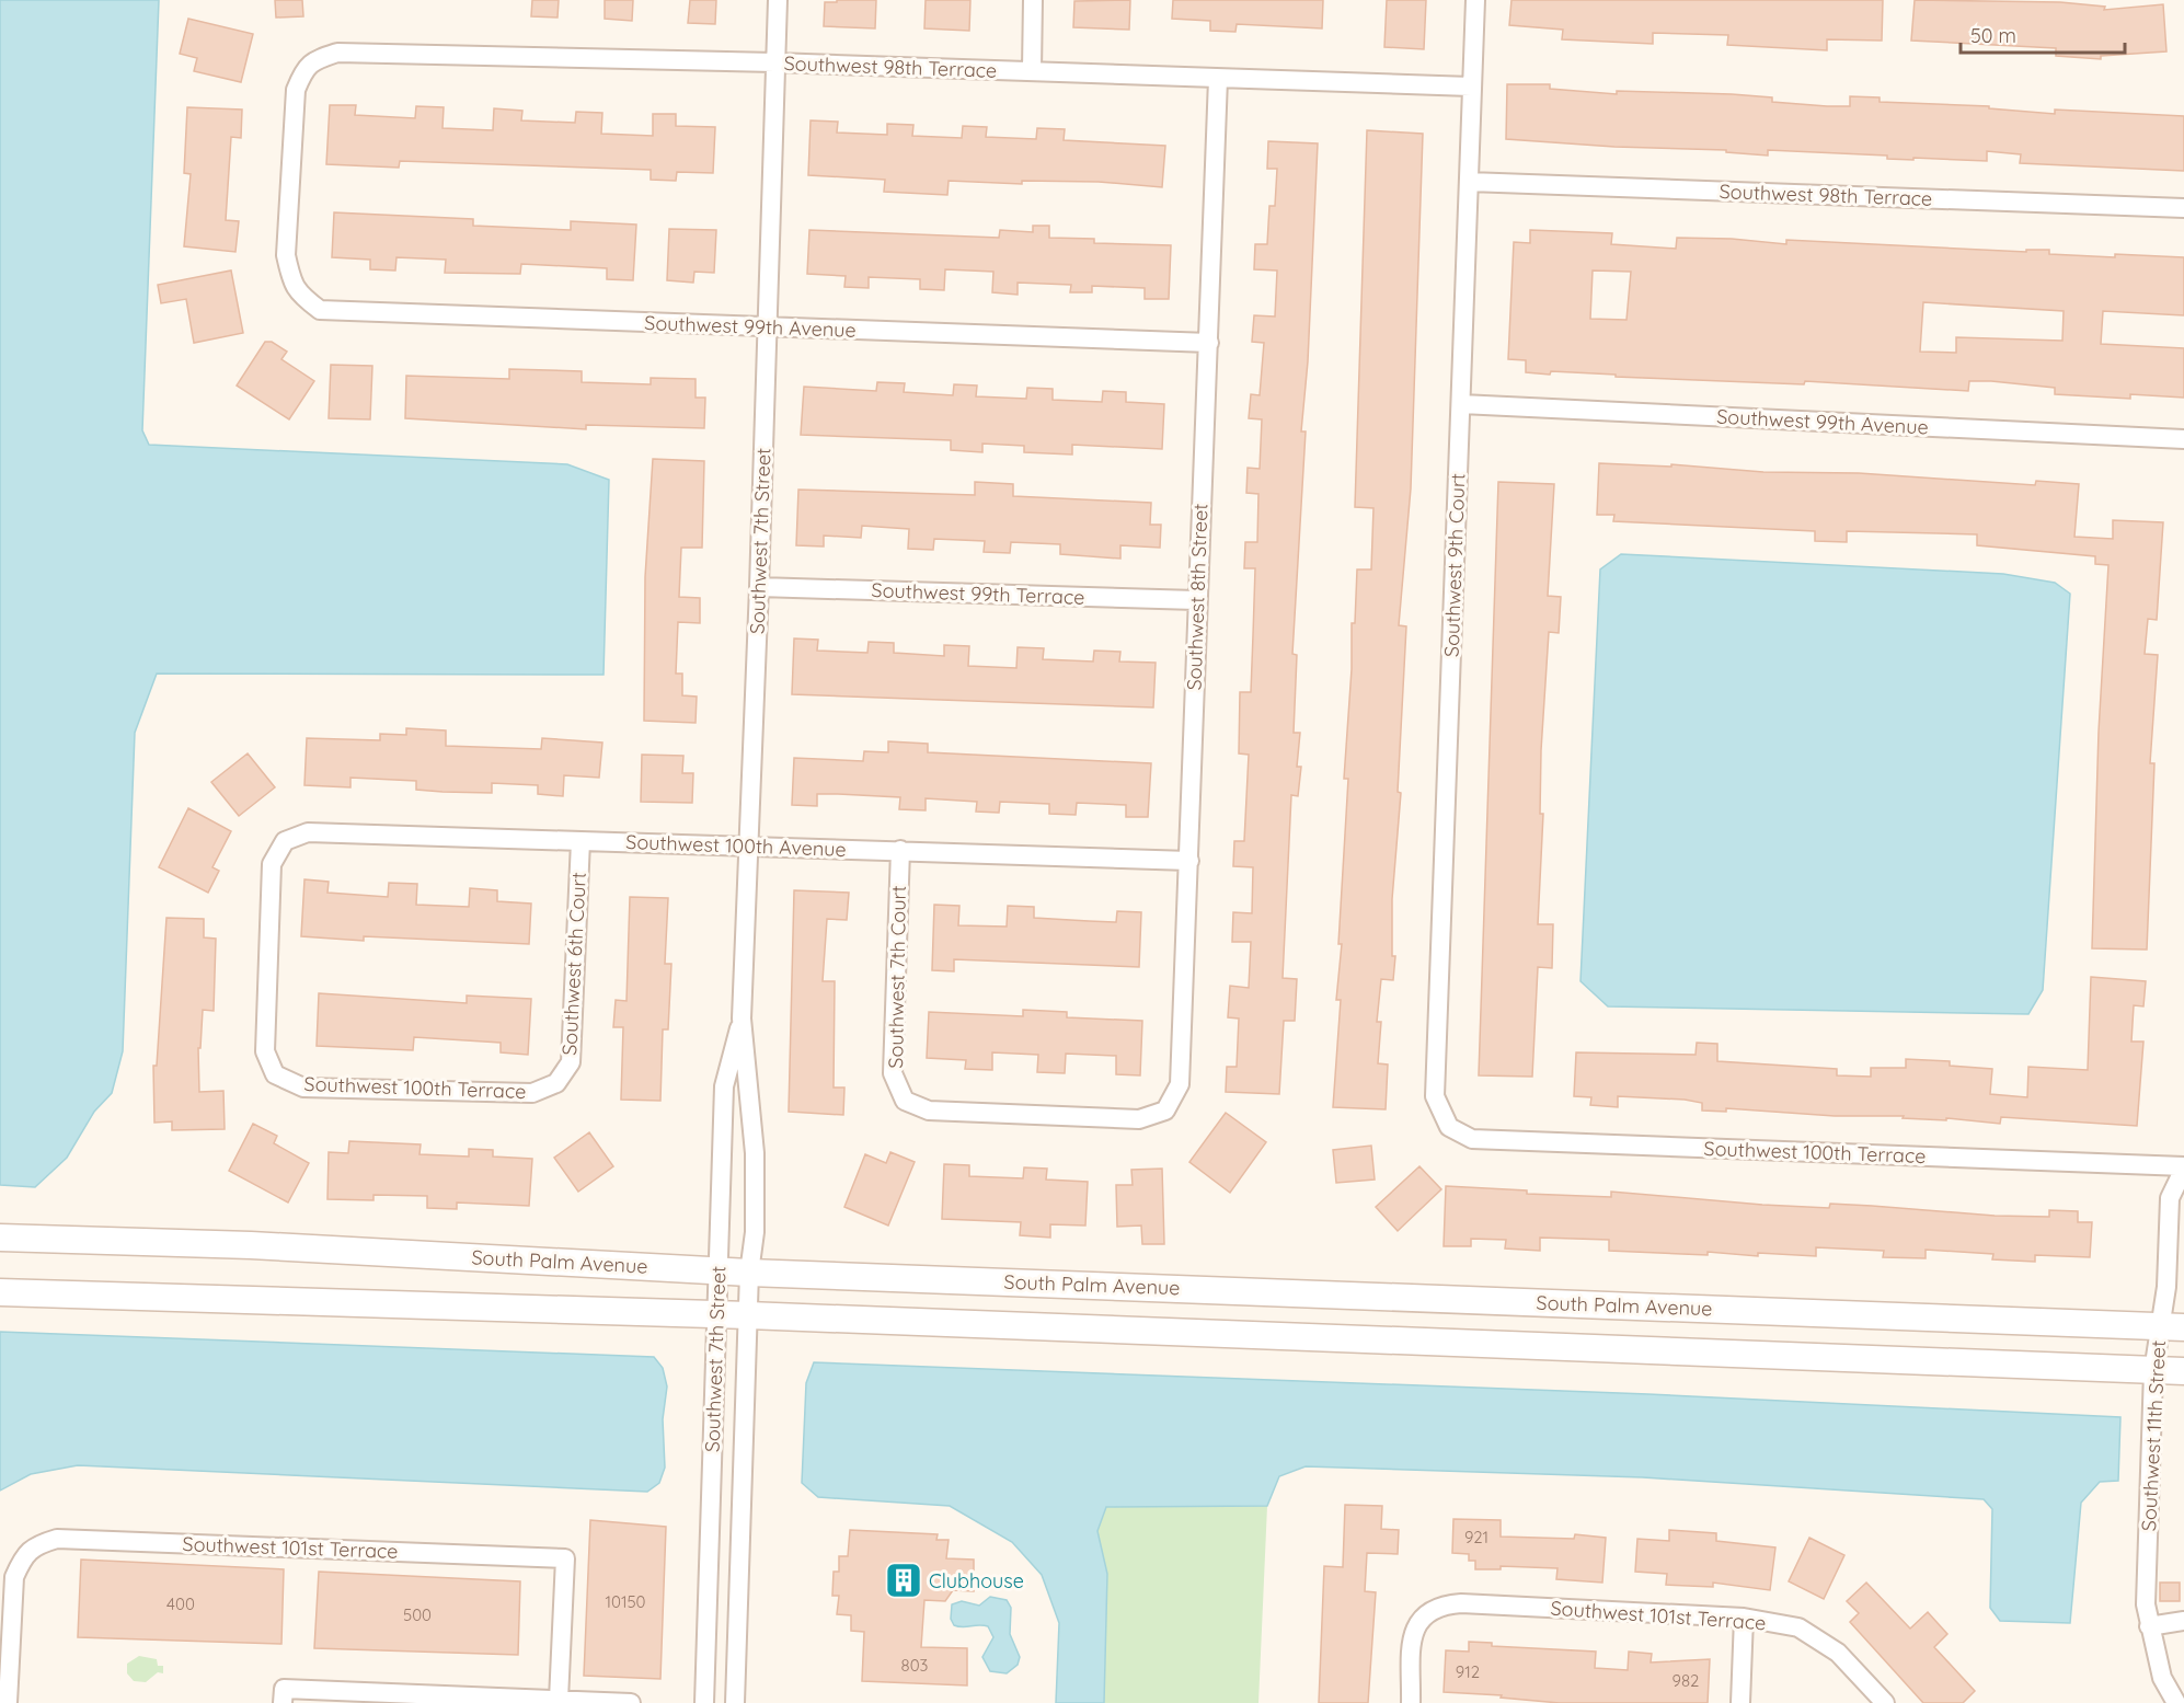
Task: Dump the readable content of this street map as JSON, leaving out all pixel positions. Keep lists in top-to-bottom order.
{
  "streets": {
    "main road": ["South Palm Avenue"],
    "street": [
      "Southwest 98th Terrace",
      "Southwest 99th Avenue",
      "Southwest 7th Street",
      "Southwest 9th Court",
      "Southwest 99th Terrace",
      "Southwest 8th Street",
      "Southwest 100th Avenue",
      "Southwest 6th Court",
      "Southwest 7th Court",
      "Southwest 100th Terrace",
      "Southwest 11th Street",
      "Southwest 101st Terrace"
    ]
  },
  "crossings": [
    ["Southwest 98th Terrace", "Southwest 99th Avenue"],
    ["Southwest 98th Terrace", "Southwest 7th Street"],
    ["Southwest 98th Terrace", "Southwest 9th Court"],
    ["Southwest 98th Terrace", "Southwest 8th Street"],
    ["Southwest 99th Avenue", "Southwest 7th Street"],
    ["Southwest 99th Avenue", "Southwest 9th Court"],
    ["Southwest 99th Avenue", "Southwest 8th Street"],
    ["Southwest 7th Street", "Southwest 99th Terrace"],
    ["Southwest 7th Street", "Southwest 100th Avenue"],
    ["Southwest 7th Street", "South Palm Avenue"],
    ["Southwest 9th Court", "Southwest 100th Terrace"],
    ["Southwest 99th Terrace", "Southwest 8th Street"],
    ["Southwest 8th Street", "Southwest 100th Avenue"],
    ["Southwest 8th Street", "Southwest 7th Court"],
    ["Southwest 100th Avenue", "Southwest 6th Court"],
    ["Southwest 100th Avenue", "Southwest 7th Court"],
    ["Southwest 100th Avenue", "Southwest 100th Terrace"],
    ["Southwest 6th Court", "Southwest 100th Terrace"],
    ["Southwest 100th Terrace", "Southwest 11th Street"],
    ["South Palm Avenue", "Southwest 11th Street"]
  ],
  "places": {
    "building": ["Clubhouse"]
  },
  "house_numbers": [
    "921",
    "10150",
    "400",
    "500",
    "803",
    "912",
    "982"
  ],
  "scale_bar": "50 m"
}
